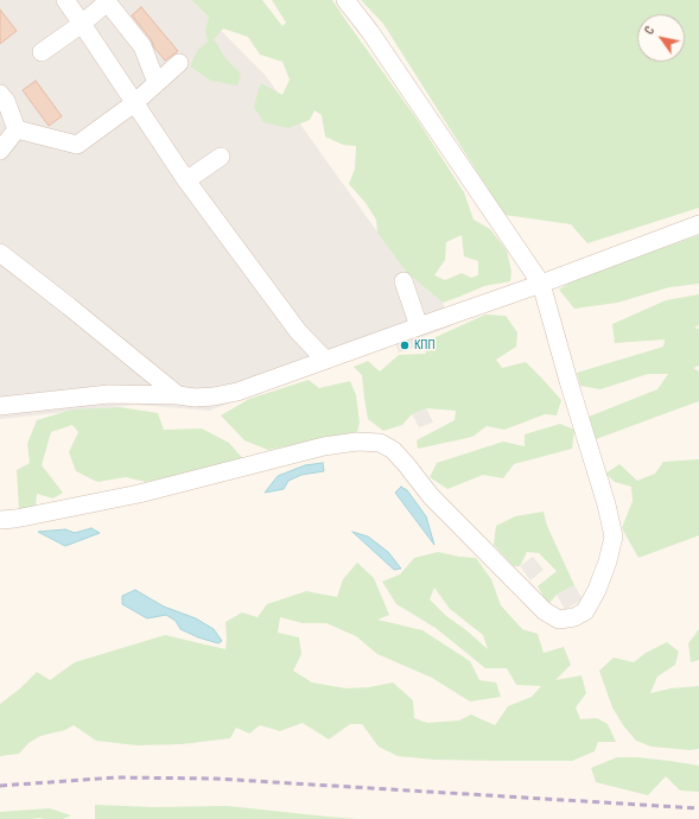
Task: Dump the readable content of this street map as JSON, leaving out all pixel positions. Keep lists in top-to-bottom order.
{
  "places": ["КПП"],
  "north": "top left"
}
